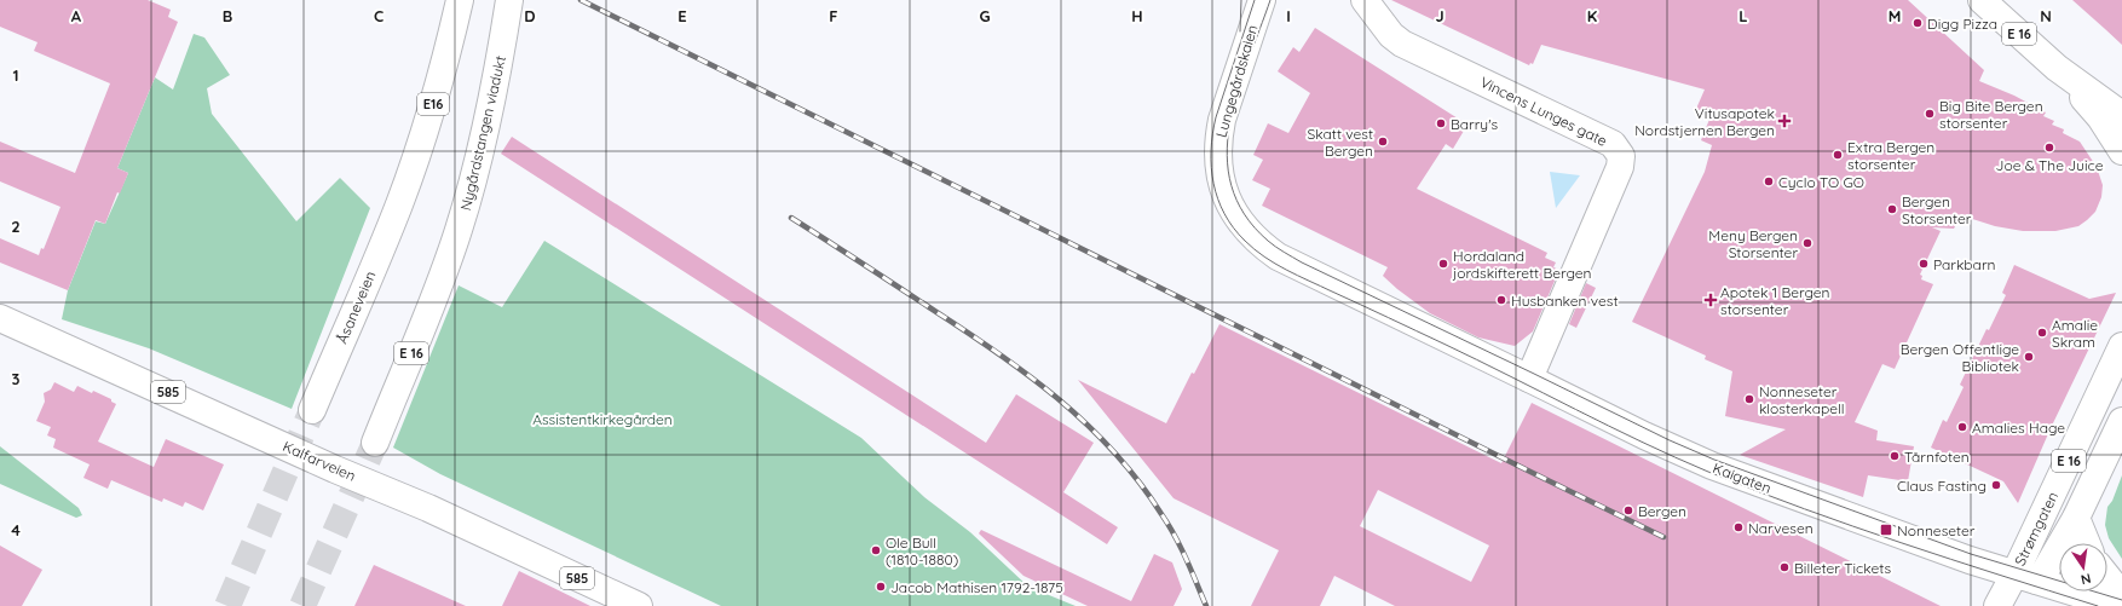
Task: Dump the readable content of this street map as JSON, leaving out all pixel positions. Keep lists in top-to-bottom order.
{
  "streets": {
    "main road": [
      "E 16",
      "Lungegårdskaien",
      "E16",
      "Vincens Lunges gate",
      "Nygårdstangen viadukt",
      "Åsaneveien",
      "585",
      "Kalfarveien",
      "Kaigaten",
      "Strømgaten"
    ]
  },
  "crossings": [
    ["Lungegårdskaien", "Kaigaten"],
    ["Vincens Lunges gate", "Kaigaten"],
    ["Kaigaten", "Strømgaten"]
  ],
  "parks": ["Assistentkirkegården"],
  "places": {
    "other": [
      "Digg Pizza",
      "Big Bite Bergen storsenter",
      "Barry's",
      "Skatt vest Bergen",
      "Joe & The Juice",
      "Extra Bergen storsenter",
      "Cyclo TO GO",
      "Bergen Storsenter",
      "Meny Bergen Storsenter",
      "Hordaland jordskifterett Bergen",
      "Parkbarn",
      "Husbanken vest",
      "Amalie Skram",
      "Bergen Offentlige Bibliotek",
      "Nonneseter klosterkapell",
      "Amalies Hage",
      "Tårnfoten",
      "Claus Fasting",
      "Bergen",
      "Narvesen",
      "Ole Bull (1810-1880)",
      "Billeter Tickets",
      "Jacob Mathisen 1792-1875"
    ],
    "health": ["Vitusapotek Nordstjernen Bergen", "Apotek 1 Bergen storsenter"],
    "transit": ["Nonneseter"]
  },
  "north": "bottom",
  "grid": {
    "columns": [
      "A",
      "B",
      "C",
      "D",
      "E",
      "F",
      "G",
      "H",
      "I",
      "J",
      "K",
      "L",
      "M",
      "N"
    ],
    "rows": [
      "1",
      "2",
      "3",
      "4"
    ]
  }
}
